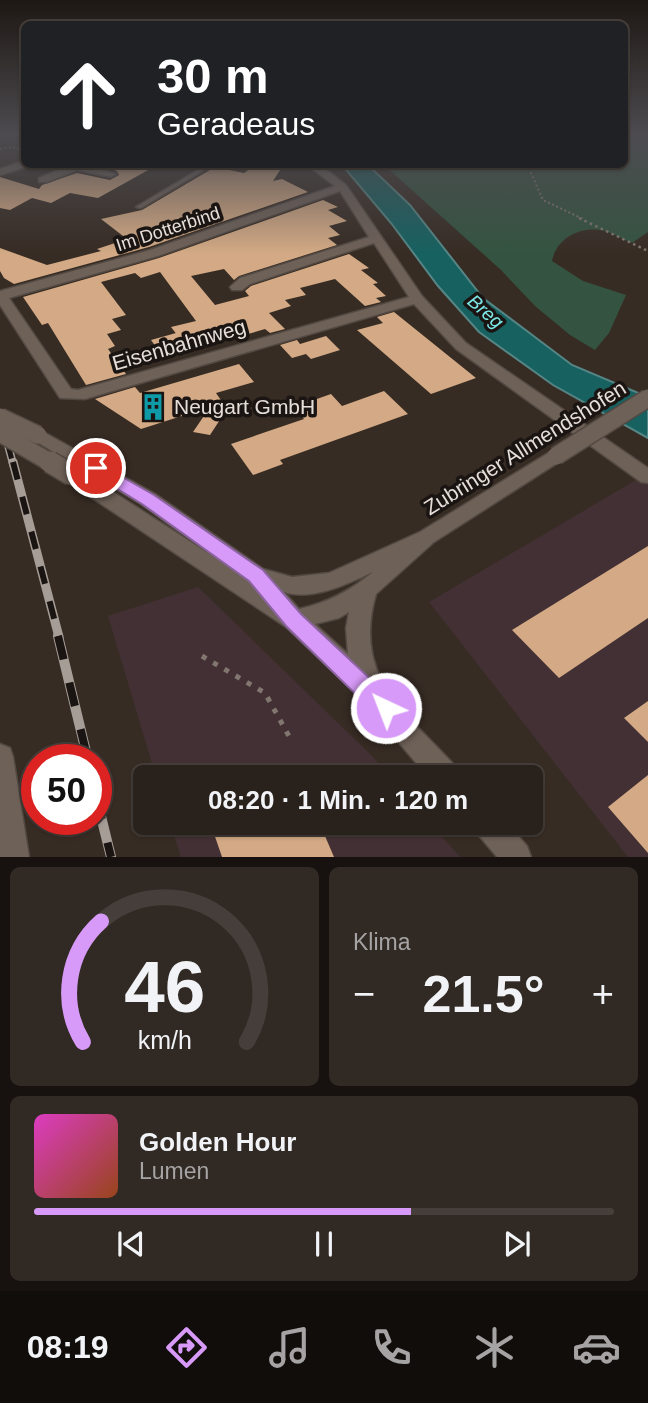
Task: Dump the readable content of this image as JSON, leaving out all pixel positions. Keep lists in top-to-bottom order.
{
  "streets": {
    "street": ["Im Dotterbind", "Eisenbahnweg", "Zubringer Allmendshofen"]
  },
  "crossings": [
    ["Im Dotterbind", "Eisenbahnweg"]
  ],
  "water": ["Breg"],
  "places": {
    "building": ["Neugart GmbH"]
  },
  "page": {
    "turn": ["30 m", "Geradeaus"],
    "limit": "50",
    "trip": "08:20 · 1 Min. · 120 m",
    "tile": "Klima",
    "heat": ["−", "21.5°", "+"],
    "song": ["Golden Hour", "Lumen"],
    "tabs": "08:19",
    "gauge": ["46", "km/h"]
  }
}
